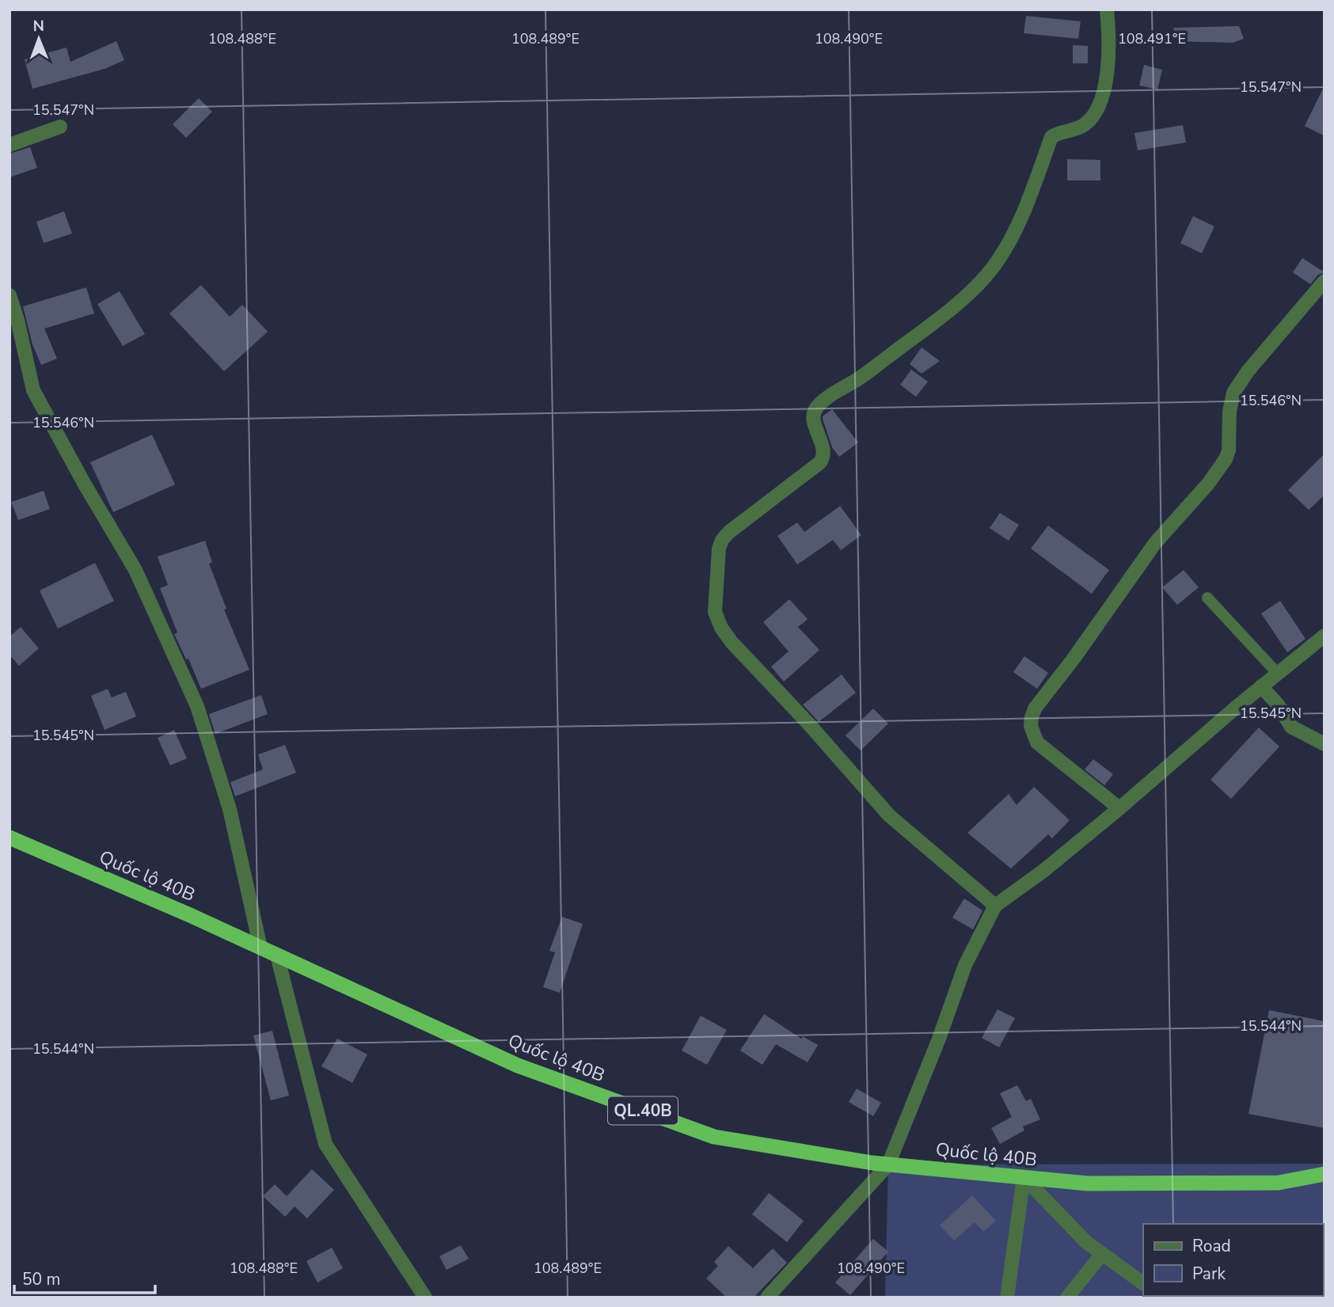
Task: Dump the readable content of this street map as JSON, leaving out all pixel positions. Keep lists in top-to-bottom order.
{
  "streets": {
    "highway": ["Quốc lộ 40B", "QL.40B"]
  },
  "legend": ["Road", "Park"],
  "scale_bar": "50 m",
  "north": "top",
  "coordinates": [
    "108.488°E",
    "108.489°E",
    "108.490°E",
    "108.491°E",
    "15.547°N",
    "15.546°N",
    "15.545°N",
    "15.544°N"
  ]
}
